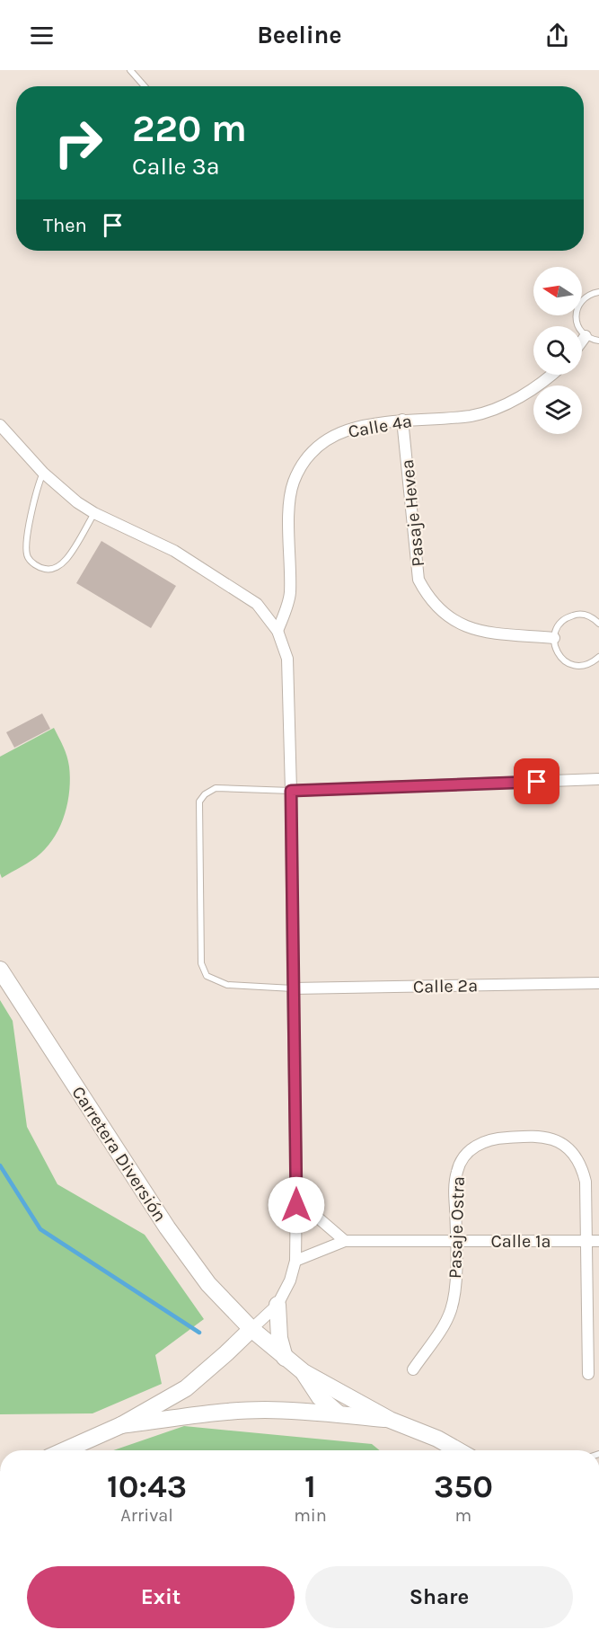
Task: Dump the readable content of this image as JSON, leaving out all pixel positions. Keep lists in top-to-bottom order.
{
  "streets": {
    "main road": ["Carretera Diversión"],
    "street": [
      "Calle 4ª",
      "Pasaje Hevea",
      "Calle 2ª",
      "Pasaje Ostra",
      "Calle 1ª"
    ]
  },
  "crossings": [
    ["Calle 4ª", "Pasaje Hevea"],
    ["Pasaje Ostra", "Calle 1ª"]
  ],
  "north": "left",
  "page": {
    "header": "Beeline",
    "turn": ["220 m", "Calle 3ª"],
    "then": "Then",
    "eta": [
      "10:43",
      "Arrival",
      "1",
      "min",
      "350",
      "m"
    ],
    "buttons": ["Exit", "Share"]
  }
}
